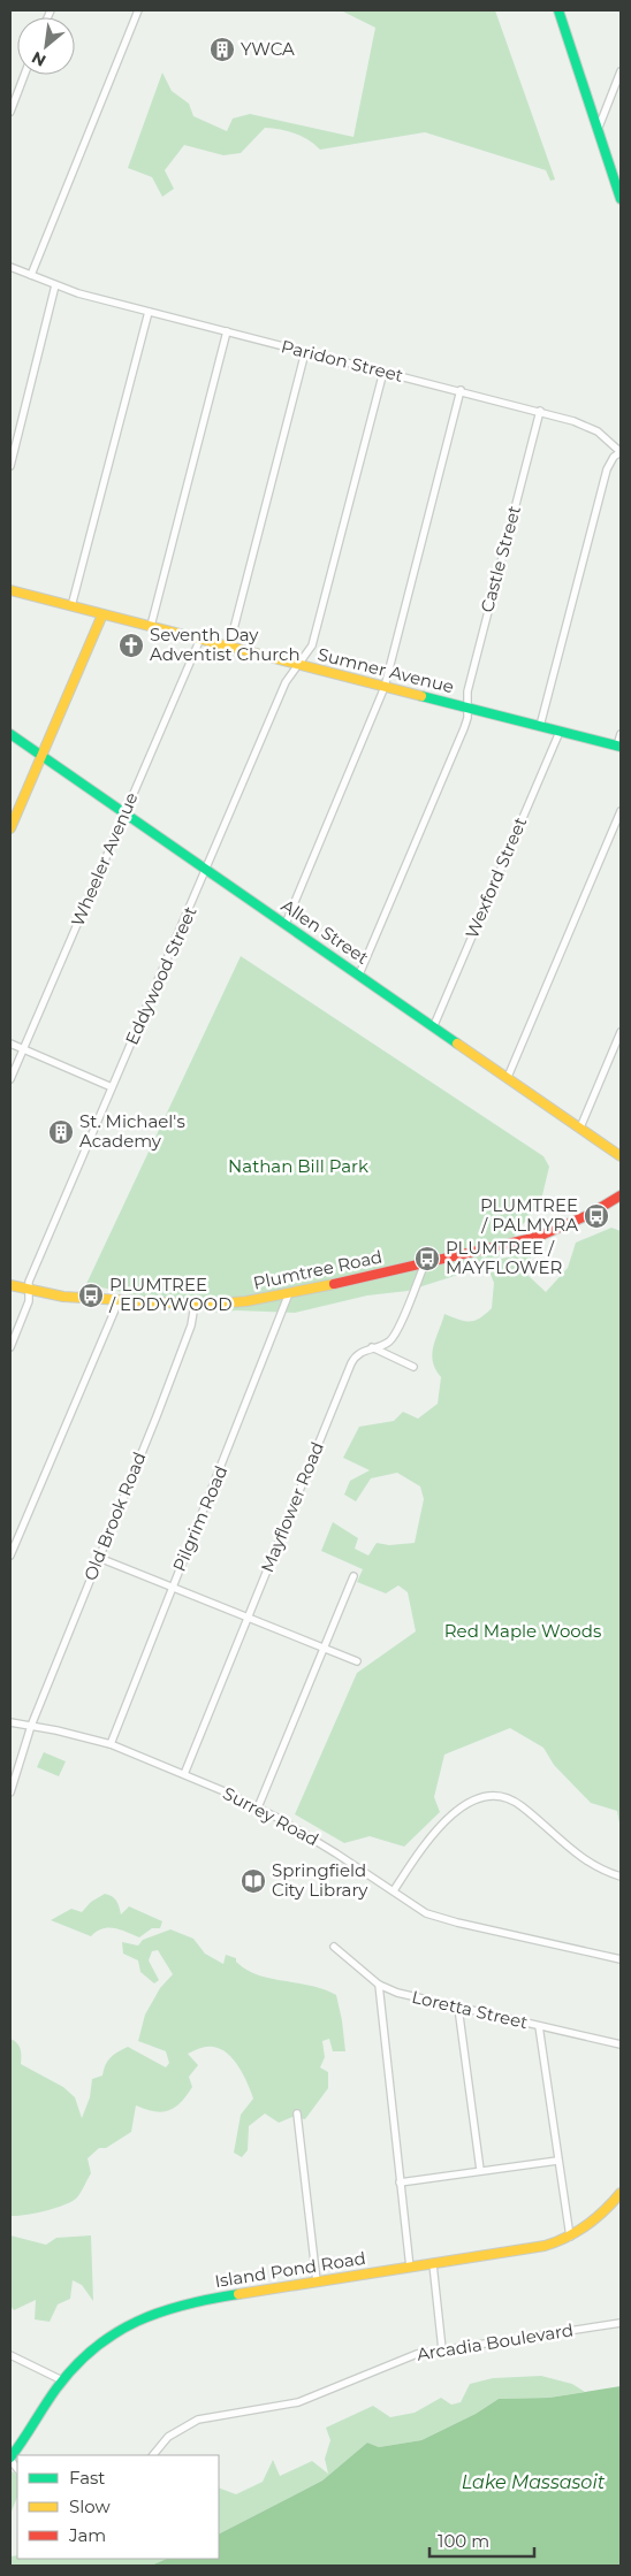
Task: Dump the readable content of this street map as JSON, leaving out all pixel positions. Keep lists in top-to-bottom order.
{
  "streets": {
    "main road": [
      "Sumner Avenue",
      "Allen Street",
      "Plumtree Road",
      "Island Pond Road"
    ],
    "street": [
      "Paridon Street",
      "Castle Street",
      "Wheeler Avenue",
      "Wexford Street",
      "Eddywood Street",
      "Mayflower Road",
      "Old Brook Road",
      "Pilgrim Road",
      "Surrey Road",
      "Loretta Street",
      "Arcadia Boulevard"
    ]
  },
  "crossings": [
    ["Paridon Street", "Castle Street"],
    ["Paridon Street", "Eddywood Street"],
    ["Castle Street", "Sumner Avenue"],
    ["Castle Street", "Allen Street"],
    ["Sumner Avenue", "Wheeler Avenue"],
    ["Sumner Avenue", "Wexford Street"],
    ["Sumner Avenue", "Eddywood Street"],
    ["Wheeler Avenue", "Allen Street"],
    ["Wexford Street", "Allen Street"],
    ["Allen Street", "Eddywood Street"],
    ["Eddywood Street", "Plumtree Road"],
    ["Plumtree Road", "Mayflower Road"],
    ["Plumtree Road", "Old Brook Road"],
    ["Plumtree Road", "Pilgrim Road"],
    ["Mayflower Road", "Surrey Road"],
    ["Old Brook Road", "Surrey Road"],
    ["Pilgrim Road", "Surrey Road"]
  ],
  "water": ["Lake Massasoit"],
  "parks": ["Nathan Bill Park", "Red Maple Woods"],
  "places": {
    "building": ["YWCA", "St. Michael's Academy"],
    "church": ["Seventh Day Adventist Church"],
    "bus stop": ["PLUMTREE / PALMYRA", "PLUMTREE / MAYFLOWER", "PLUMTREE / EDDYWOOD"],
    "library": ["Springfield City Library"]
  },
  "legend": ["Fast", "Slow", "Jam"],
  "scale_bar": "100 m",
  "north": "bottom left"
}
